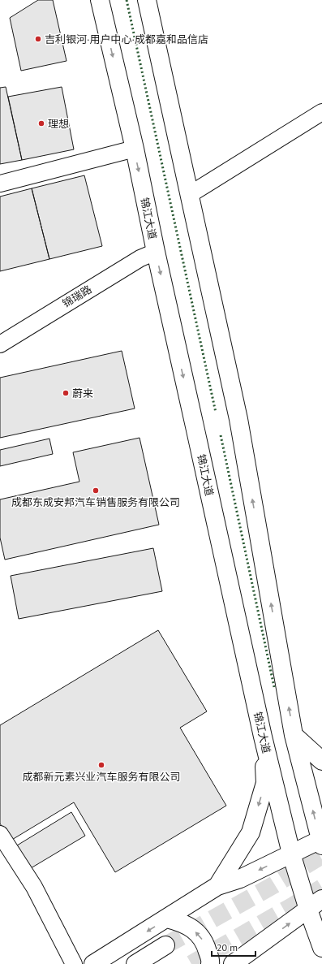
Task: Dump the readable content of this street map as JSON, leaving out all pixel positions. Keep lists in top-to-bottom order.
{
  "streets": {
    "main road": ["锦江大道"],
    "street": ["锦瑞路"]
  },
  "crossings": [
    ["锦江大道", "锦瑞路"]
  ],
  "places": [
    "吉利银河·用户中心·成都嘉和品信店",
    "理想",
    "蔚来",
    "成都东成安邦汽车销售服务有限公司",
    "成都新元素兴业汽车服务有限公司"
  ],
  "scale_bar": "20 m"
}
